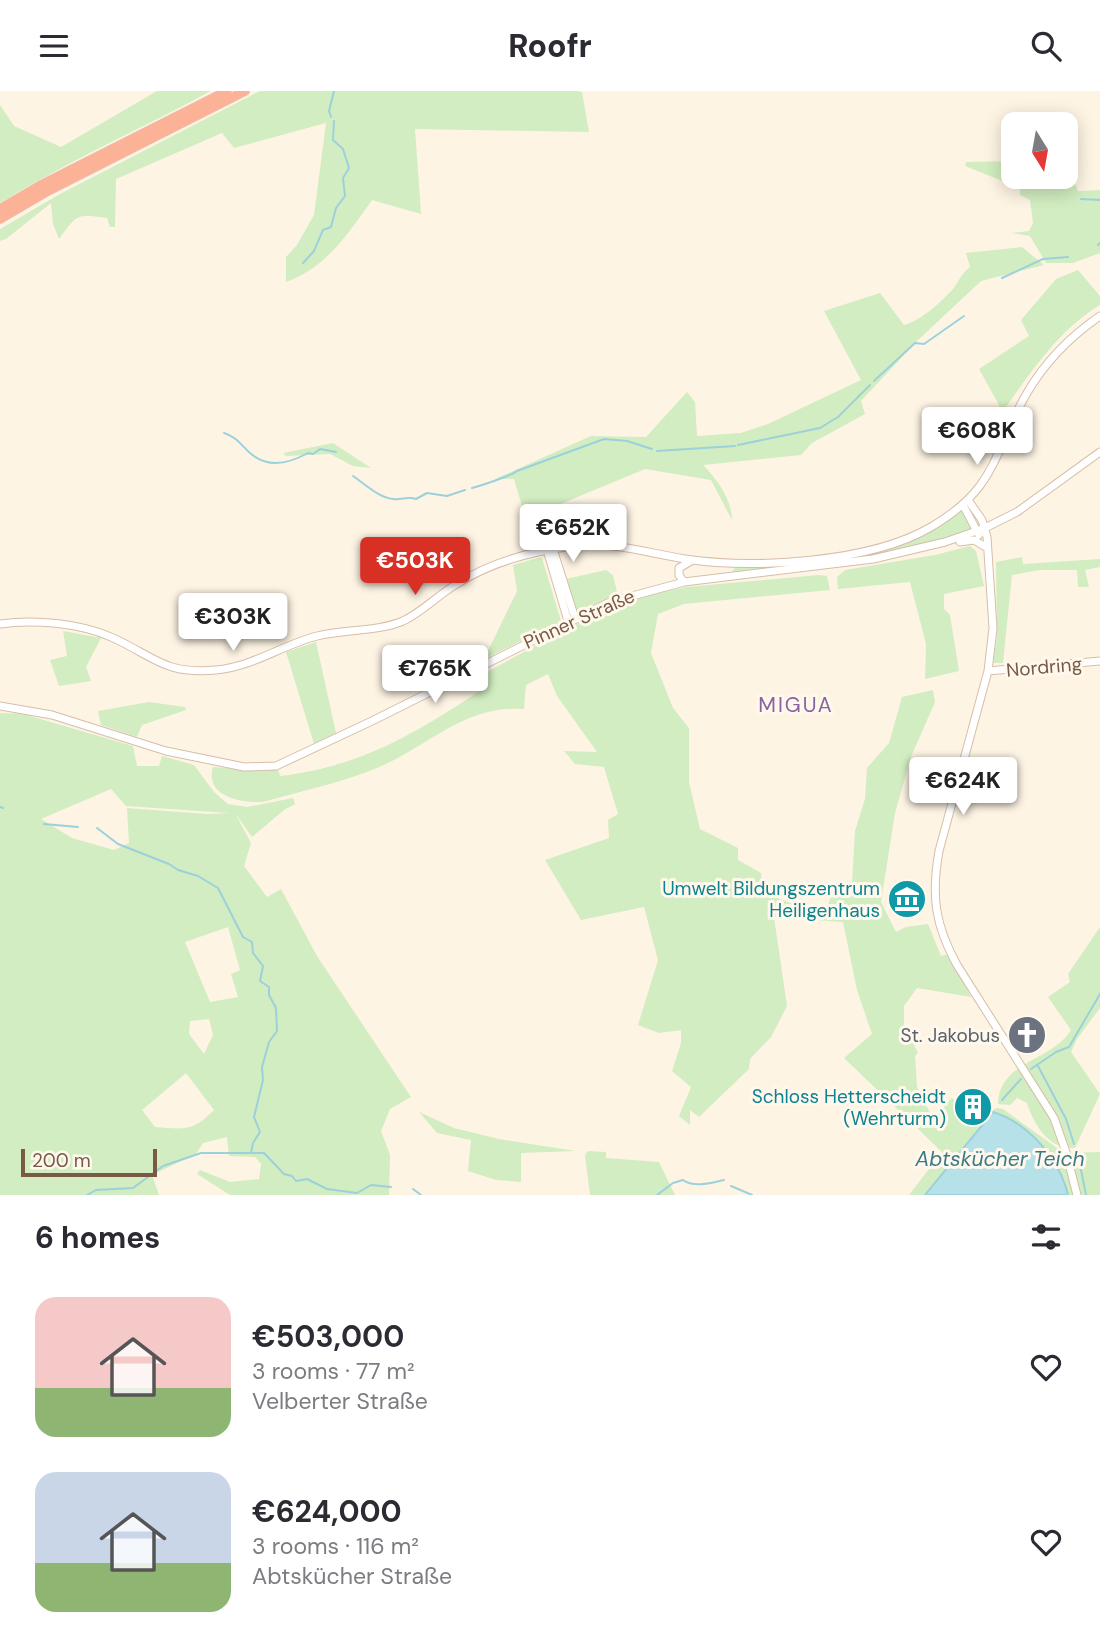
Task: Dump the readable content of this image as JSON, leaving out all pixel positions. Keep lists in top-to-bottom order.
{
  "streets": {
    "street": ["Pinner Straße", "Nordring"]
  },
  "districts": ["MIGUA"],
  "water": ["Abtskücher Teich"],
  "places": {
    "museum": ["Umwelt Bildungszentrum Heiligenhaus"],
    "church": ["St. Jakobus"],
    "building": ["Schloss Hetterscheidt (Wehrturm)"]
  },
  "scale_bar": "200 m",
  "north": "bottom",
  "page": {
    "header": "Roofr",
    "price": [
      "€608K",
      "€652K",
      "€503K",
      "€303K",
      "€765K",
      "€624K"
    ],
    "scale": "200 m",
    "heading": "6 homes",
    "list": [
      {
        "name": "€503,000",
        "note": "3 rooms · 77 m² · Velberter Straße"
      },
      {
        "name": "€624,000",
        "note": "3 rooms · 116 m² · Abtskücher Straße"
      }
    ]
  }
}
